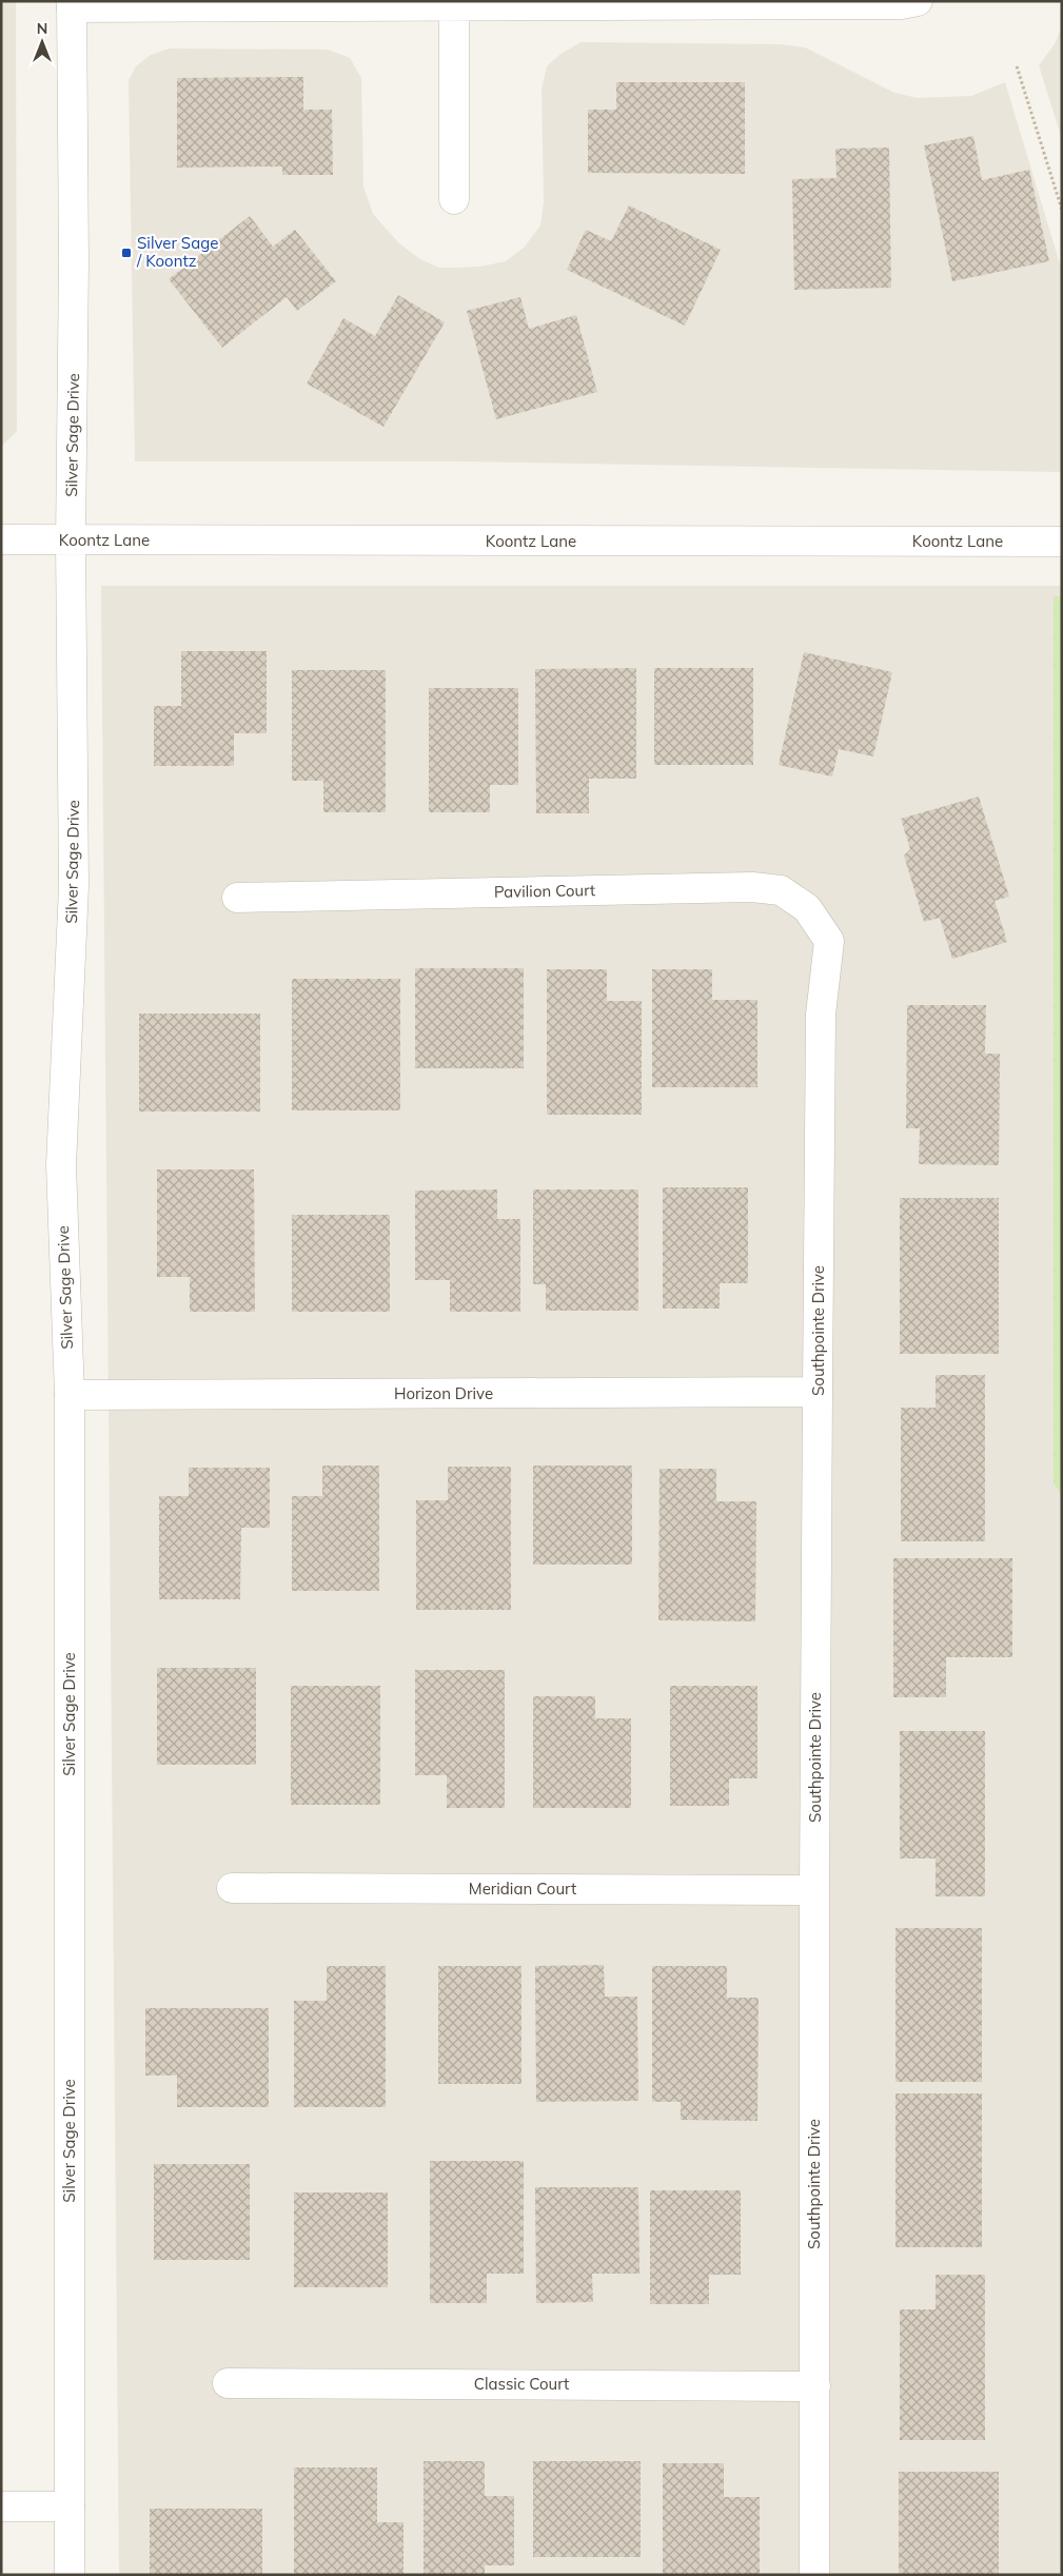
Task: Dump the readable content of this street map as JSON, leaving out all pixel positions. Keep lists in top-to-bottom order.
{
  "streets": {
    "street": [
      "Silver Sage Drive",
      "Koontz Lane",
      "Pavilion Court",
      "Southpointe Drive",
      "Horizon Drive",
      "Meridian Court",
      "Classic Court"
    ]
  },
  "crossings": [
    ["Silver Sage Drive", "Koontz Lane"],
    ["Silver Sage Drive", "Horizon Drive"],
    ["Pavilion Court", "Southpointe Drive"],
    ["Southpointe Drive", "Horizon Drive"],
    ["Southpointe Drive", "Meridian Court"],
    ["Southpointe Drive", "Classic Court"]
  ],
  "places": {
    "transit": ["Silver Sage / Koontz"]
  },
  "north": "top"
}
